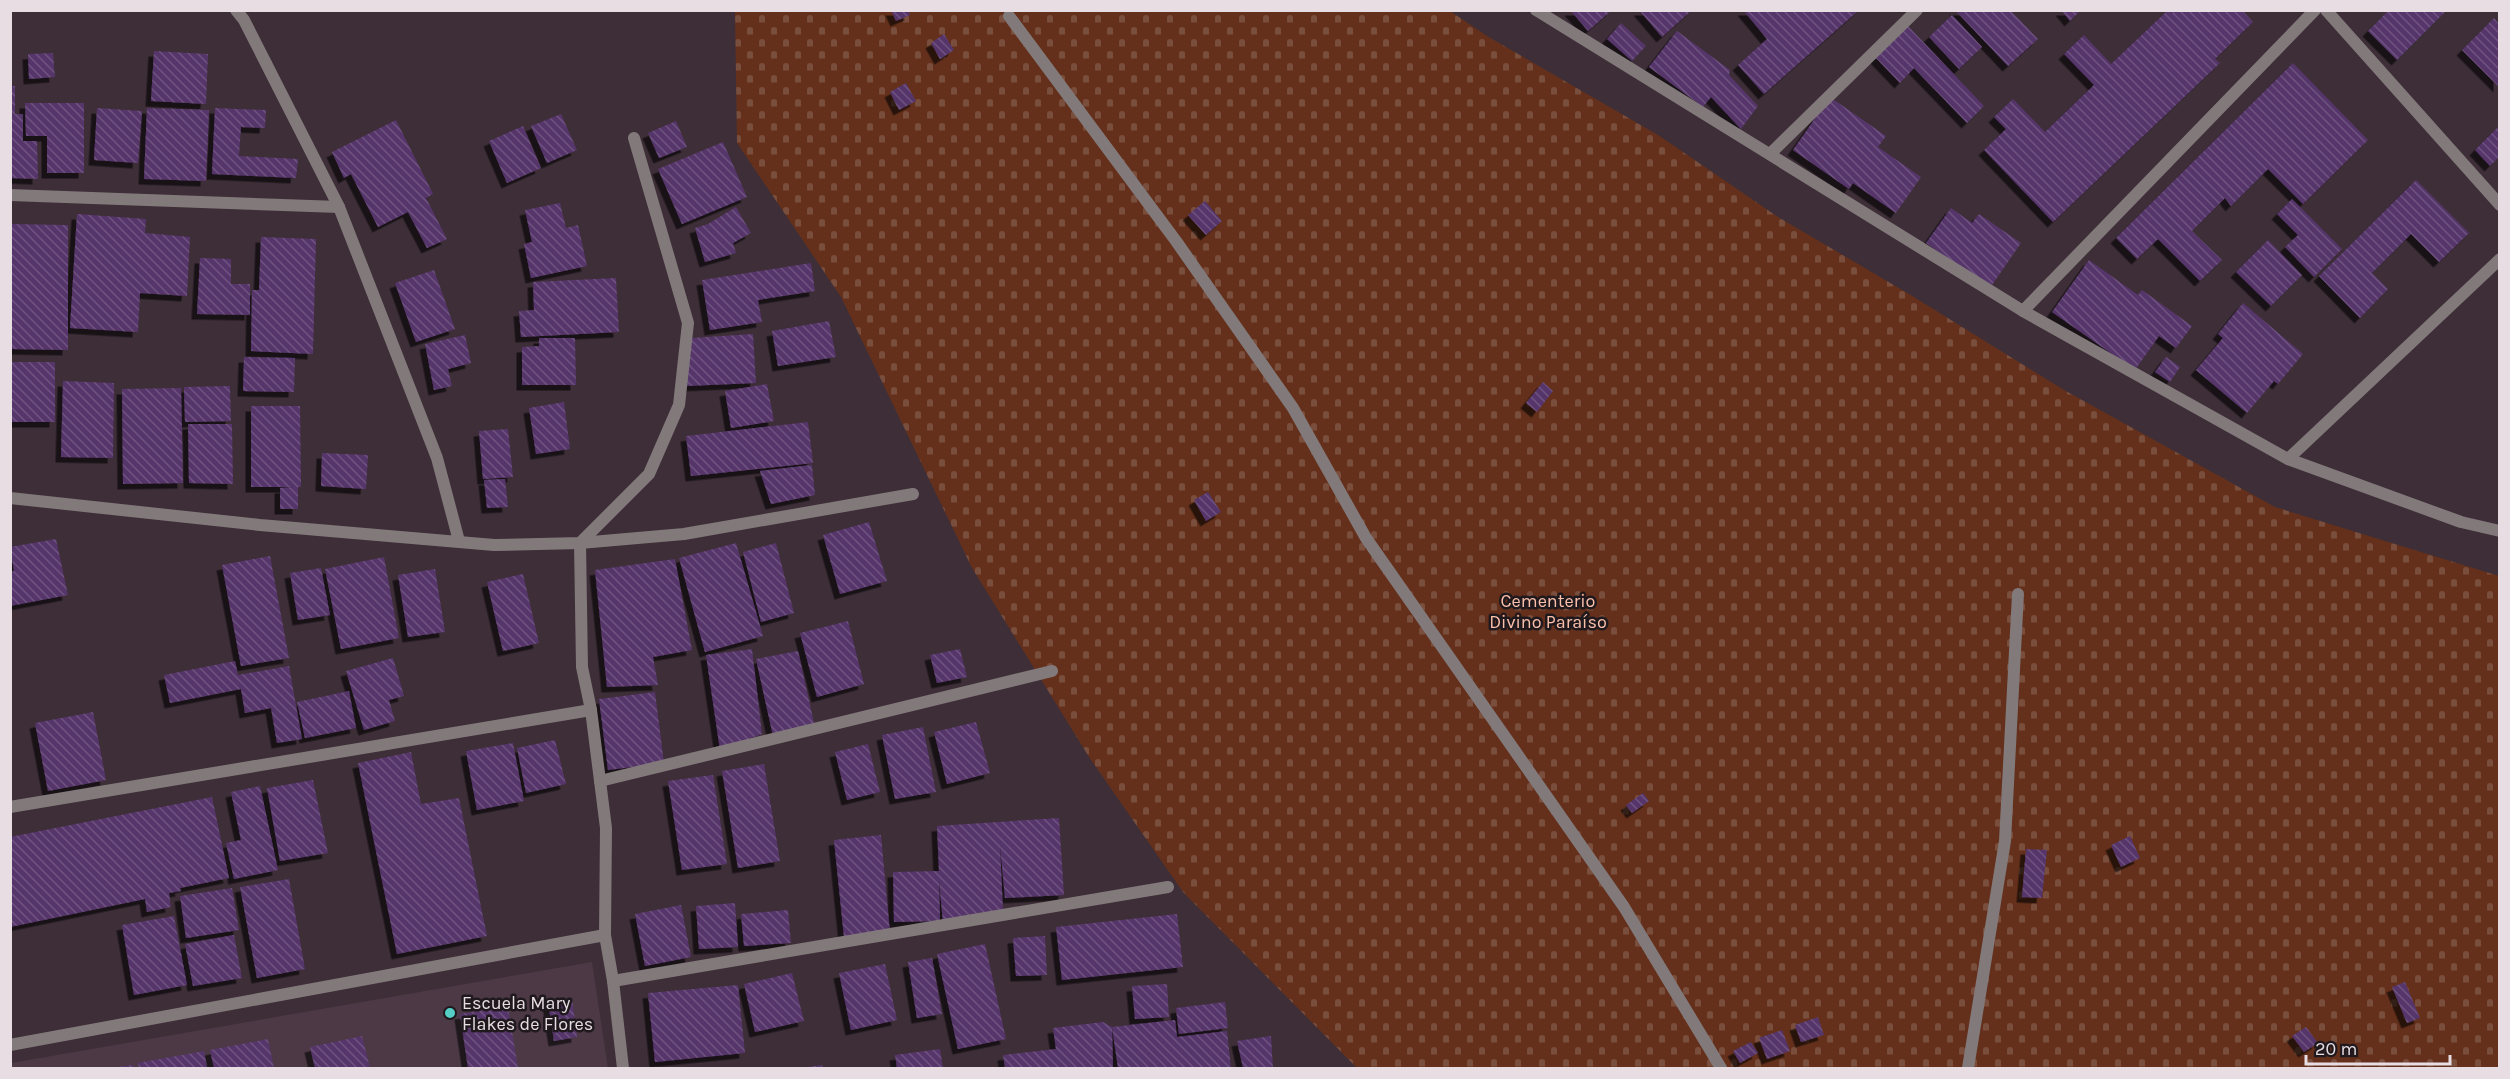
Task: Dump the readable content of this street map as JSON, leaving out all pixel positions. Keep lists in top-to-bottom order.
{
  "parks": ["Cementerio Divino Paraíso"],
  "places": ["Escuela Mary Flakes de Flores"],
  "scale_bar": "20 m"
}
